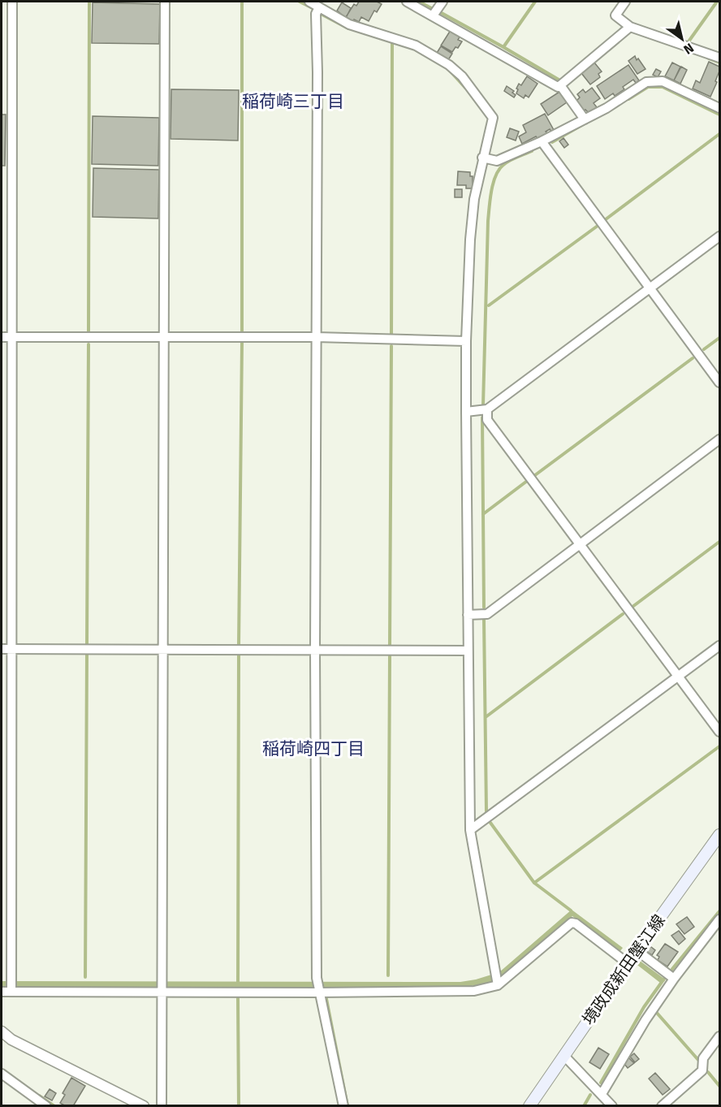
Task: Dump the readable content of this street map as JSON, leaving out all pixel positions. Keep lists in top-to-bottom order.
{
  "streets": {
    "main road": ["境政成新田蟹江線"]
  },
  "districts": ["稲荷崎三丁目", "稲荷崎四丁目"],
  "north": "bottom right"
}
